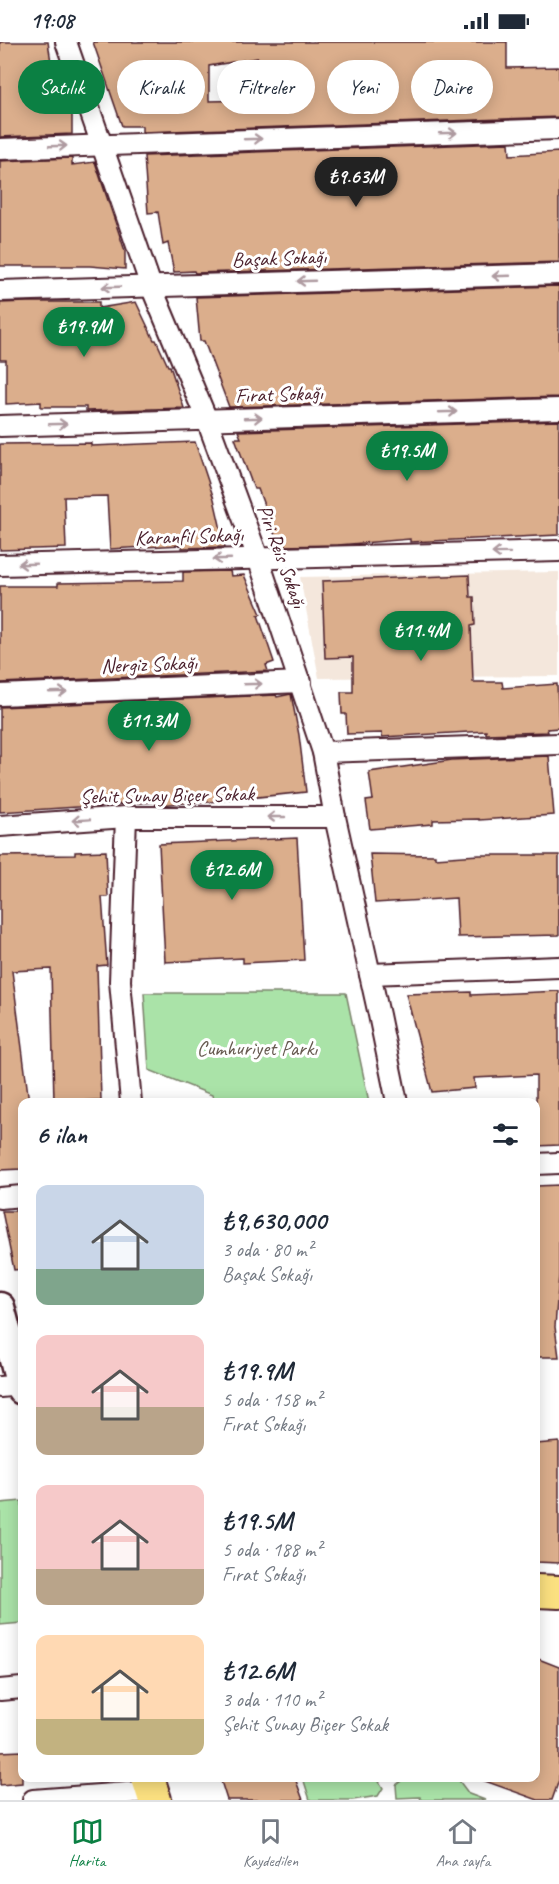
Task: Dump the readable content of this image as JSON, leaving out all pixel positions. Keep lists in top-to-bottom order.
{
  "streets": {
    "street": [
      "Başak Sokağı",
      "Fırat Sokağı",
      "Karanfil Sokağı",
      "Piri Reis Sokağı",
      "Nergiz Sokağı",
      "Şehit Sunay Biçer Sokak"
    ]
  },
  "crossings": [
    ["Başak Sokağı", "Piri Reis Sokağı"],
    ["Fırat Sokağı", "Piri Reis Sokağı"],
    ["Karanfil Sokağı", "Piri Reis Sokağı"],
    ["Piri Reis Sokağı", "Nergiz Sokağı"],
    ["Piri Reis Sokağı", "Şehit Sunay Biçer Sokak"]
  ],
  "one_way": [
    "Fırat Sokağı",
    "Karanfil Sokağı",
    "Nergiz Sokağı",
    "Şehit Sunay Biçer Sokak"
  ],
  "parks": ["Cumhuriyet Parkı"],
  "page": {
    "status": "19:08",
    "chip": [
      "Satılık",
      "Kiralık",
      "Filtreler",
      "Yeni",
      "Daire"
    ],
    "price": [
      "₺9.63M",
      "₺19.9M",
      "₺19.5M",
      "₺11.4M",
      "₺11.3M",
      "₺12.6M"
    ],
    "heading": "6 ilan",
    "list": [
      {
        "name": "₺9,630,000",
        "note": "3 oda · 80 m² · Başak Sokağı"
      },
      {
        "name": "₺19.9M",
        "note": "5 oda · 158 m² · Fırat Sokağı"
      },
      {
        "name": "₺19.5M",
        "note": "5 oda · 188 m² · Fırat Sokağı"
      },
      {
        "name": "₺12.6M",
        "note": "3 oda · 110 m² · Şehit Sunay Biçer Sokak"
      }
    ],
    "tabs": ["Harita", "Kaydedilen", "Ana sayfa"]
  }
}
